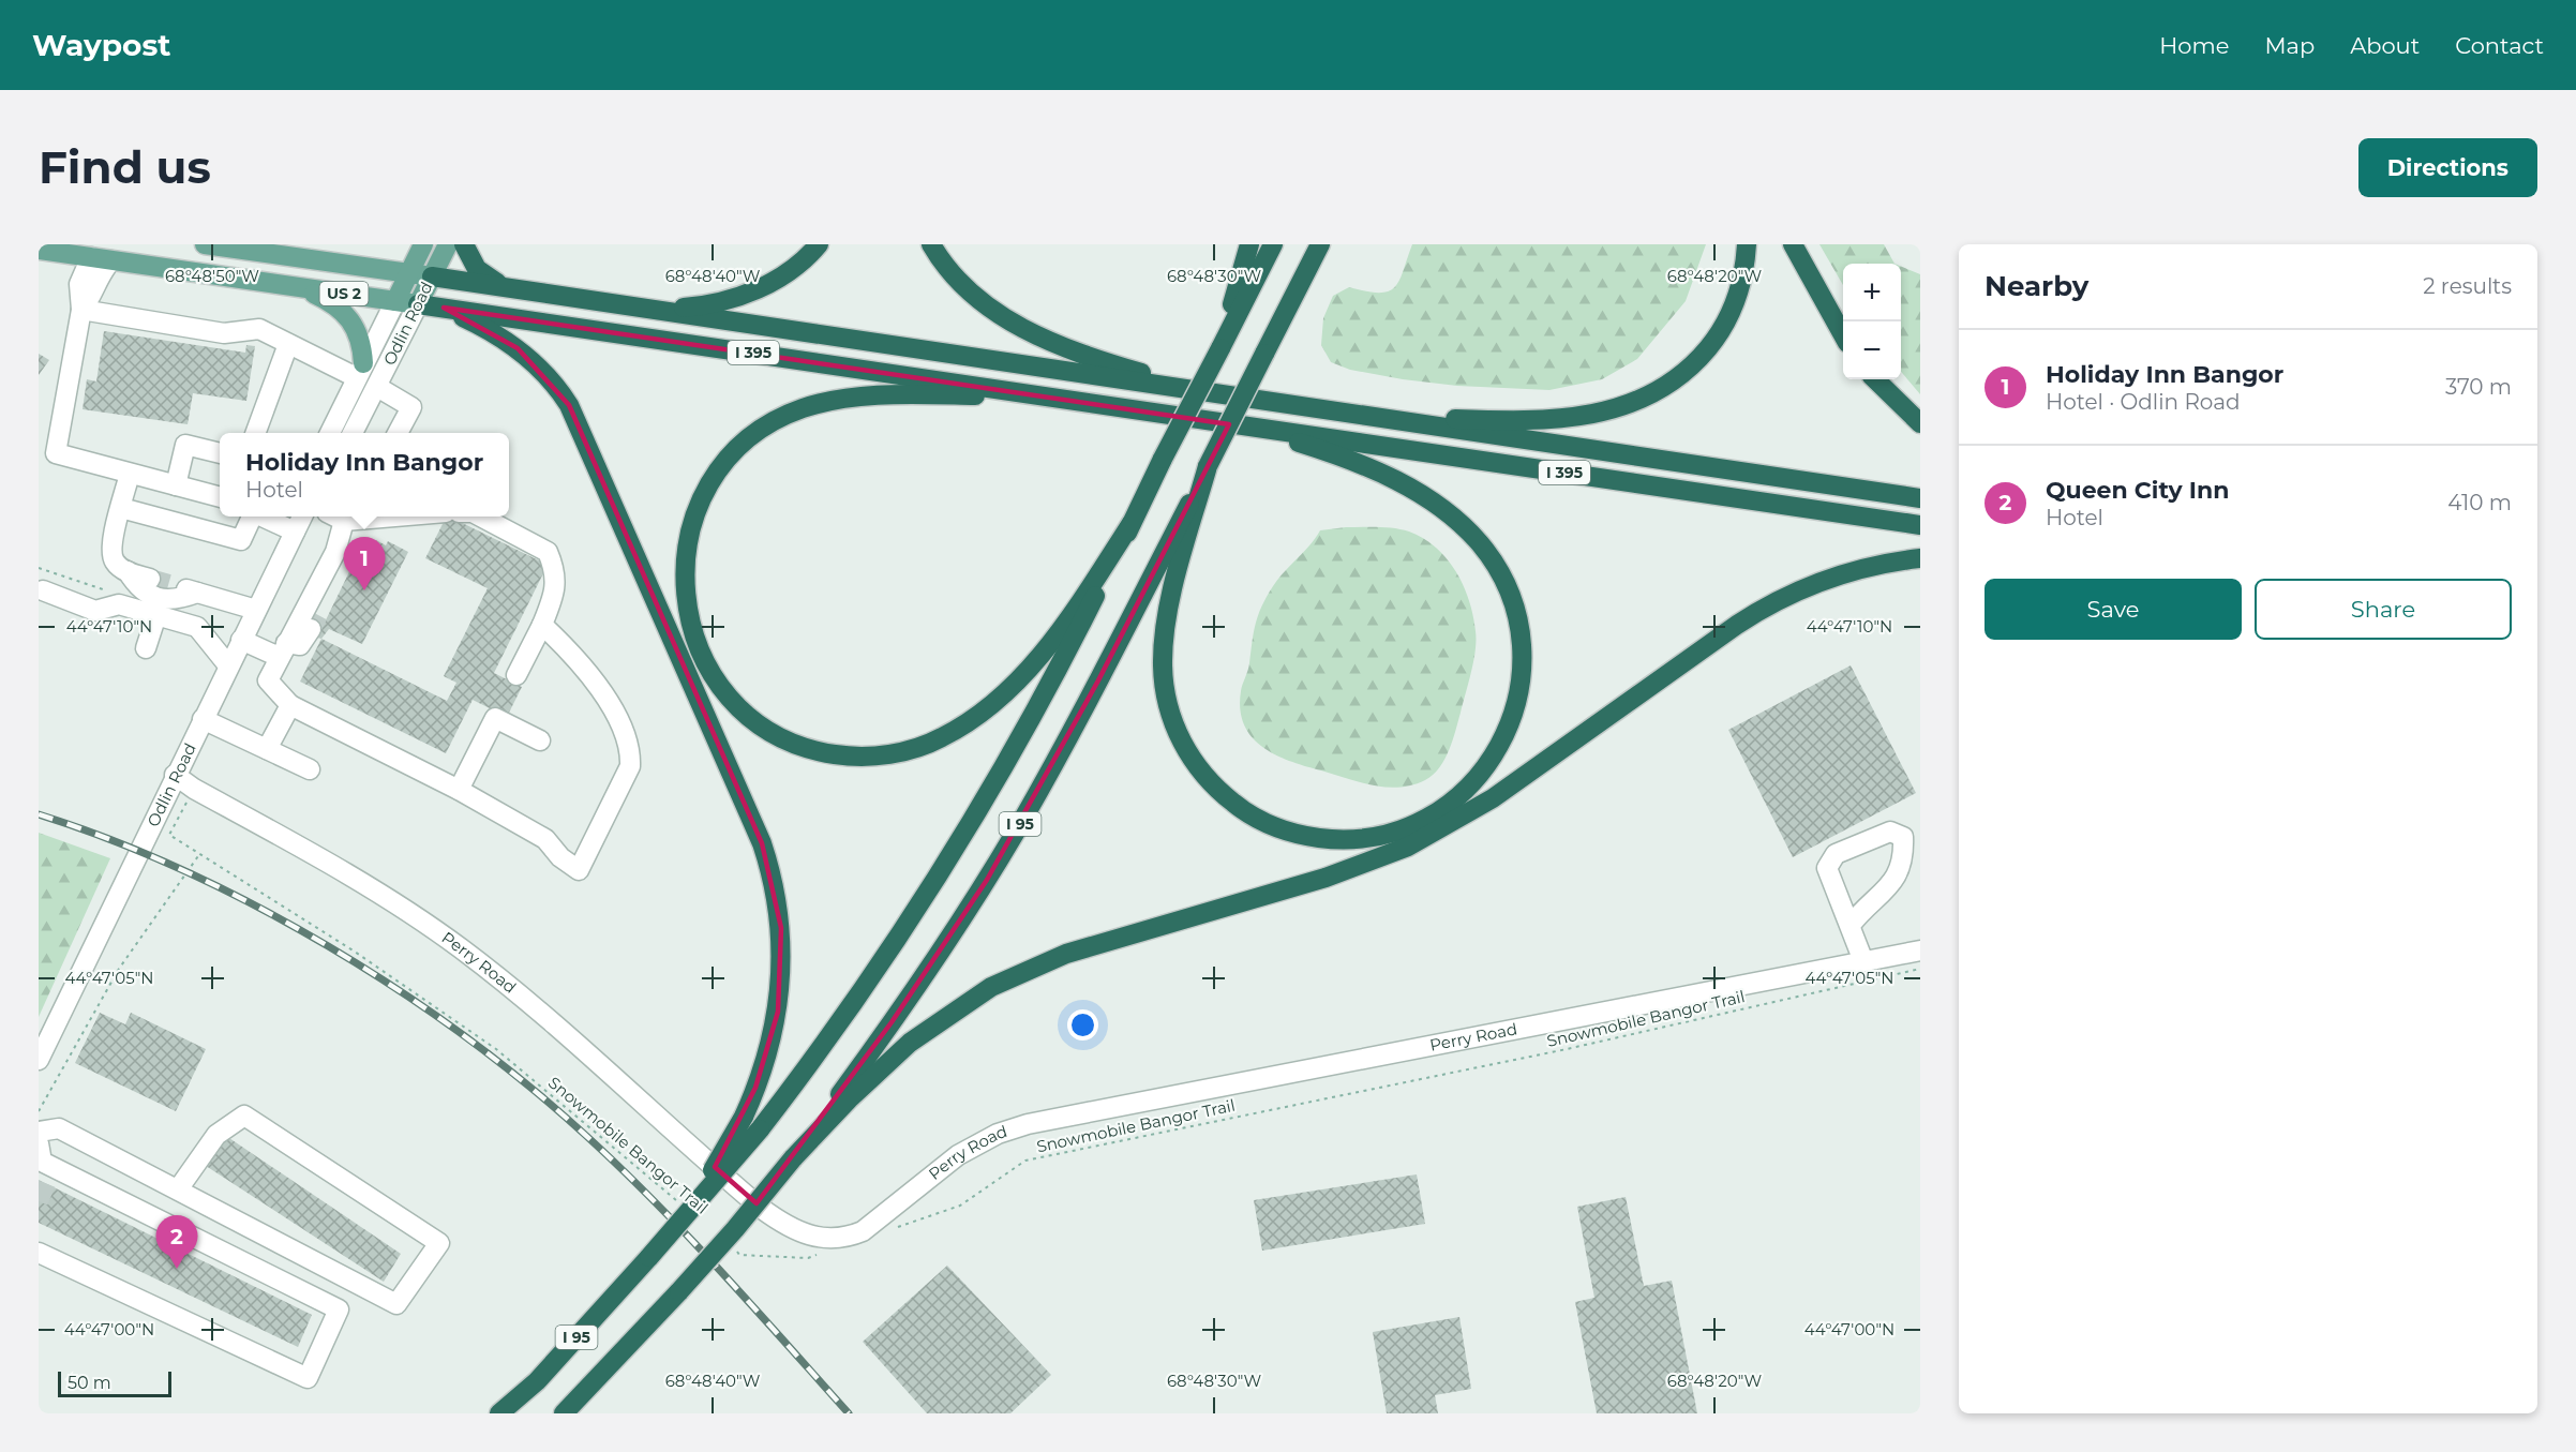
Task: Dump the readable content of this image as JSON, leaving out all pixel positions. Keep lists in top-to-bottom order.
{
  "streets": {
    "highway": ["I 395", "I 95"],
    "main road": ["US 2", "Odlin Road"],
    "street": ["Perry Road"],
    "path": ["Snowmobile Bangor Trail"]
  },
  "crossings": [
    ["US 2", "Odlin Road"],
    ["US 2", "I 395"],
    ["Odlin Road", "I 395"],
    ["Odlin Road", "Perry Road"],
    ["Perry Road", "Snowmobile Bangor Trail"]
  ],
  "scale_bar": "50 m",
  "page": {
    "header": "Waypost",
    "nav": [
      "Home",
      "Map",
      "About",
      "Contact"
    ],
    "buttons": [
      "Directions",
      ["Save", "Share"]
    ],
    "title": "Find us",
    "heading": ["Nearby", "2 results"],
    "map_buttons": ["+", "−"],
    "list": [
      {
        "mark": "1",
        "name": "Holiday Inn Bangor",
        "note": "Hotel · Odlin Road",
        "value": "370 m"
      },
      {
        "mark": "2",
        "name": "Queen City Inn",
        "note": "Hotel",
        "value": "410 m"
      }
    ],
    "popup": ["Holiday Inn Bangor", "Hotel"],
    "pins": ["1", "2"],
    "scale": "50 m"
  },
  "coordinates": [
    "68°48'50\"W",
    "68°48'40\"W",
    "68°48'30\"W",
    "68°48'20\"W",
    "44°47'10\"N",
    "44°47'05\"N",
    "44°47'00\"N"
  ]
}
